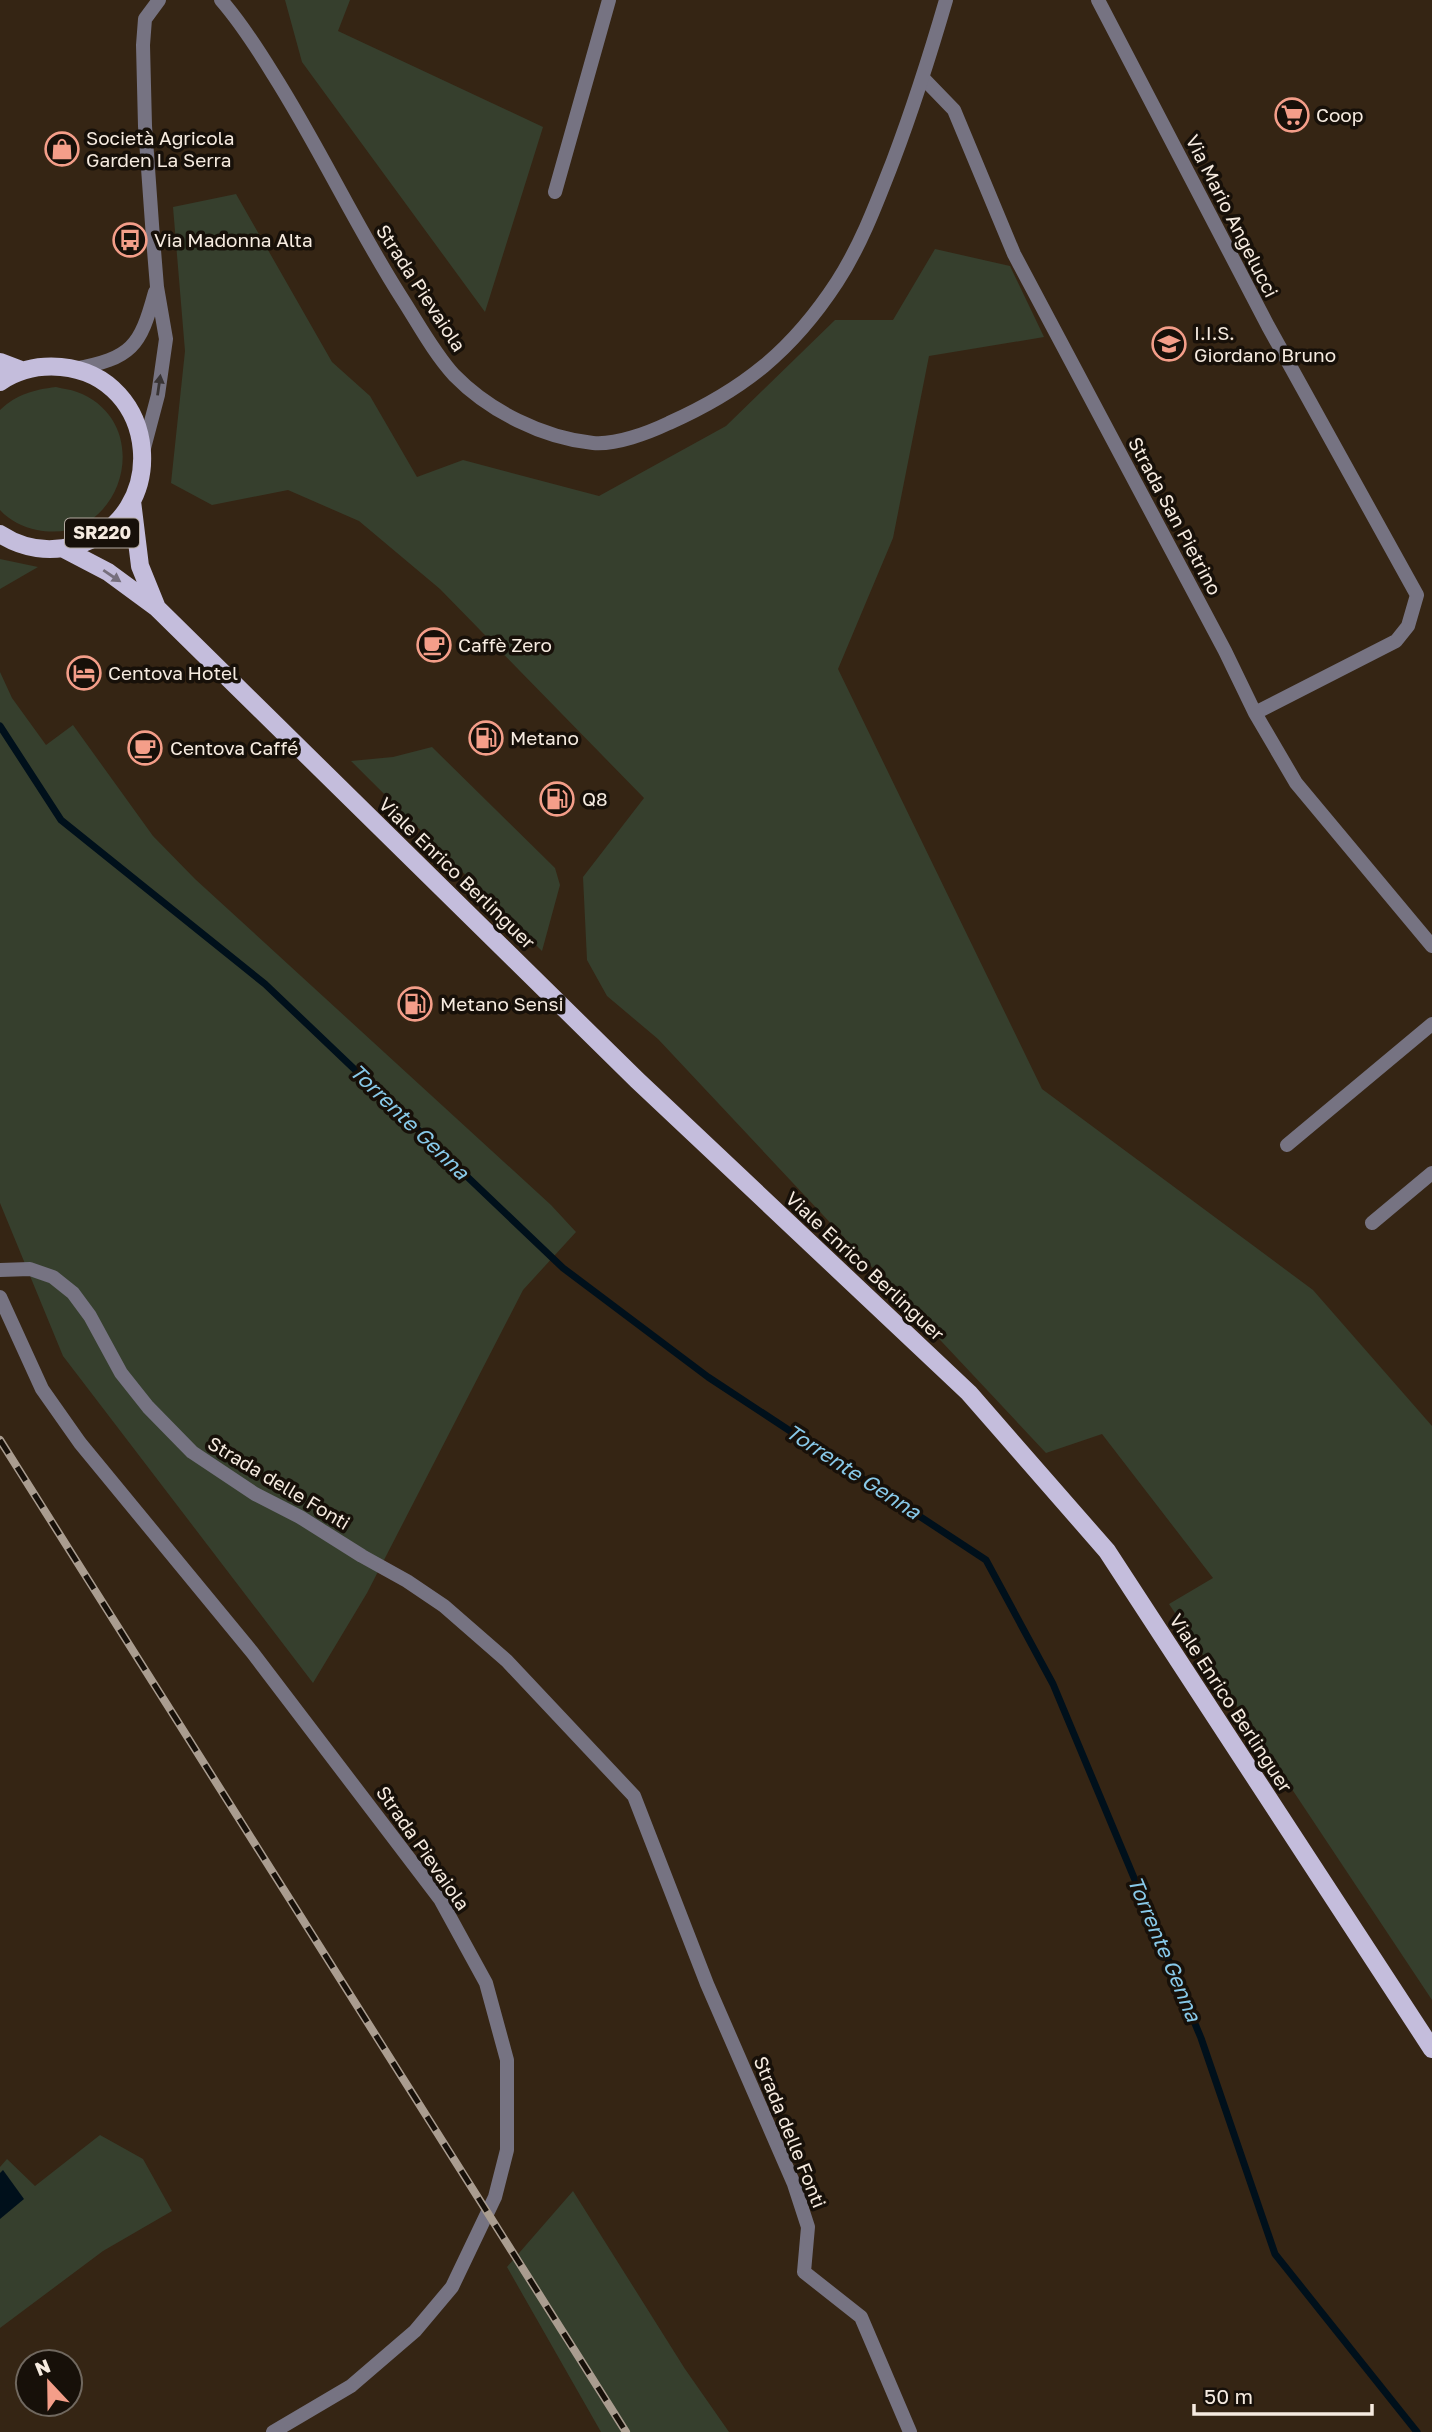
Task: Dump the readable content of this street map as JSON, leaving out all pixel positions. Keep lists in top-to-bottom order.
{
  "streets": {
    "main road": ["SR220", "Viale Enrico Berlinguer"],
    "street": [
      "Via Mario Angelucci",
      "Strada Pievaiola",
      "Strada San Pietrino",
      "Strada delle Fonti"
    ]
  },
  "crossings": [
    ["Via Mario Angelucci", "Strada San Pietrino"],
    ["Strada Pievaiola", "Strada San Pietrino"],
    ["SR220", "Viale Enrico Berlinguer"]
  ],
  "water": ["Torrente Genna"],
  "places": {
    "supermarket": ["Coop"],
    "shop": ["Società Agricola Garden La Serra"],
    "bus stop": ["Via Madonna Alta"],
    "school or university": ["I.I.S. Giordano Bruno"],
    "cafe": ["Caffè Zero", "Centova Caffé"],
    "hotel": ["Centova Hotel"],
    "fuel station": ["Metano", "Q8", "Metano Sensi"]
  },
  "scale_bar": "50 m",
  "north": "top"
}
